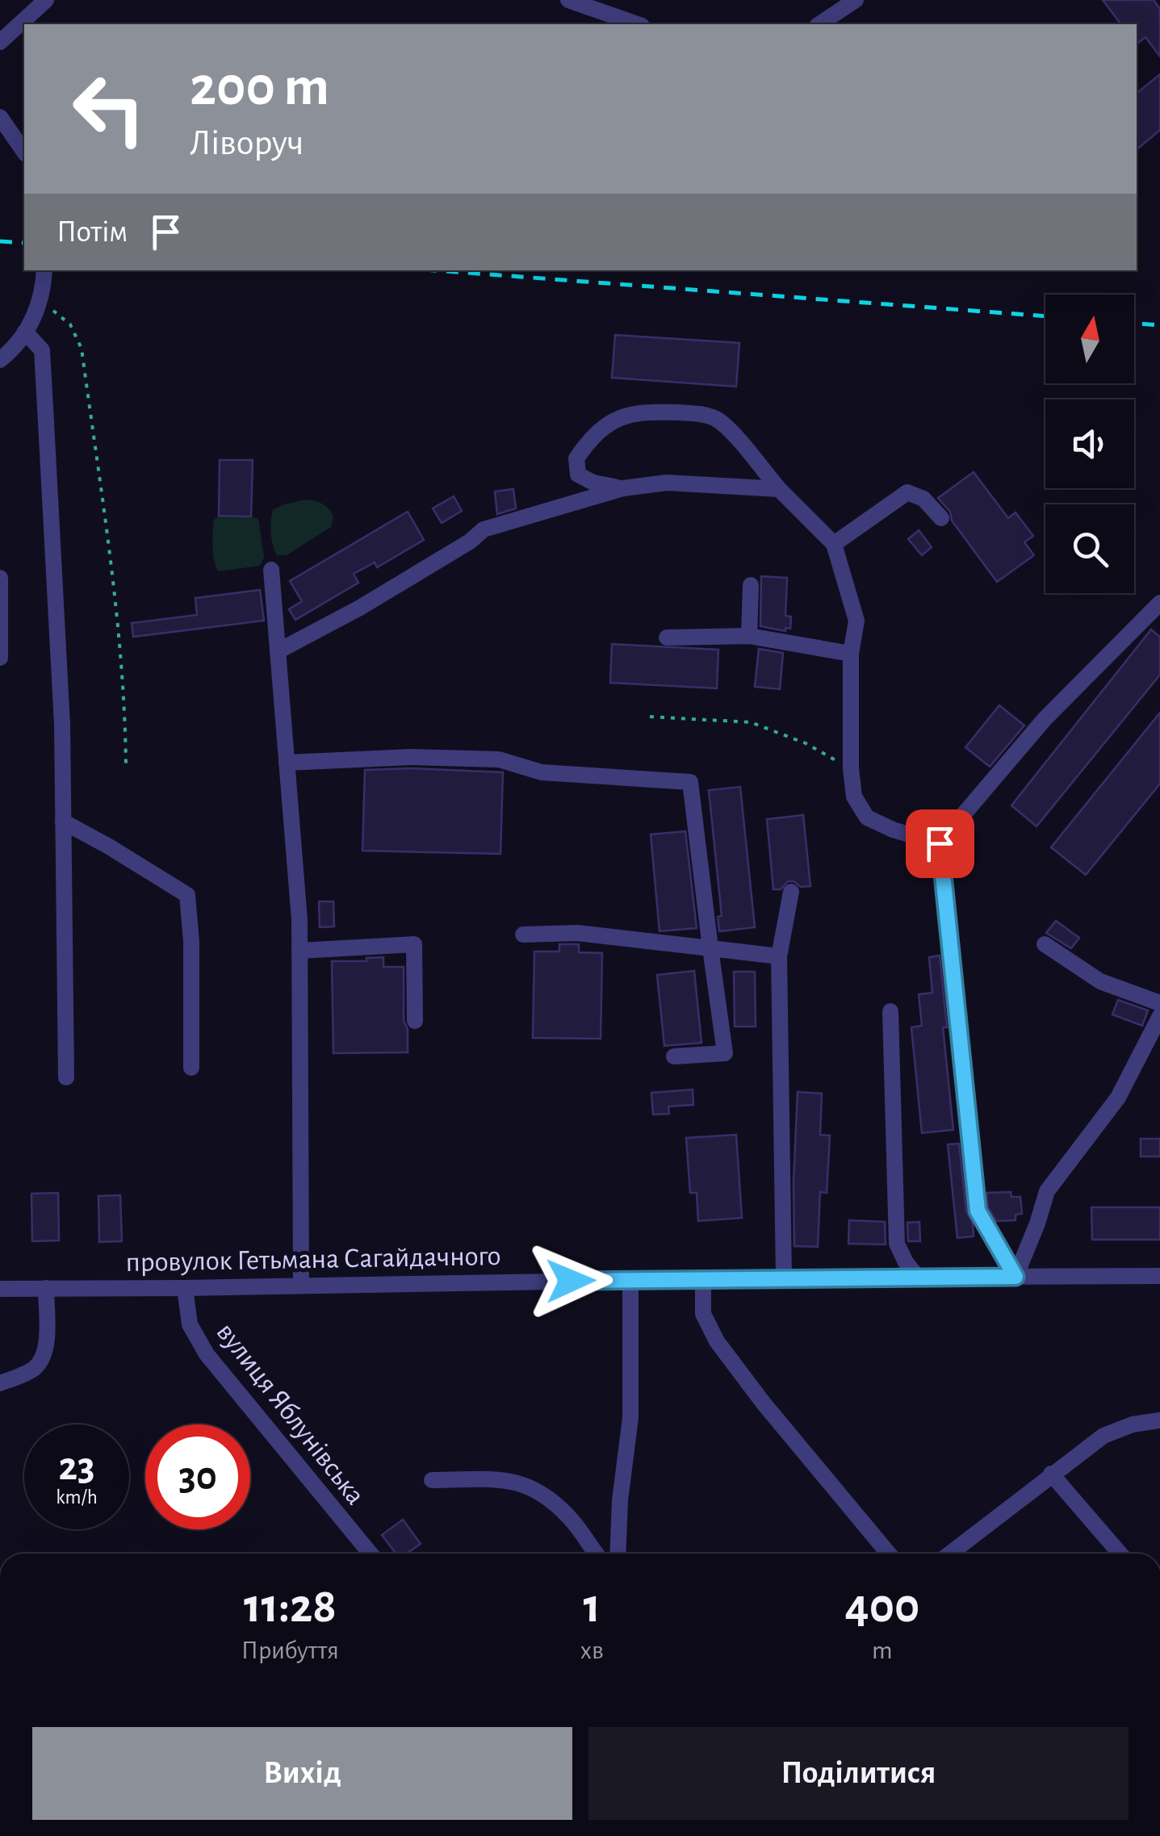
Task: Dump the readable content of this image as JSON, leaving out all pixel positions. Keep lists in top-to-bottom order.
{
  "streets": {
    "street": ["провулок Гетьмана Сагайдачного", "вулиця Яблунівська"]
  },
  "crossings": [
    ["провулок Гетьмана Сагайдачного", "вулиця Яблунівська"]
  ],
  "north": "top",
  "page": {
    "turn": ["200 m", "Ліворуч"],
    "then": "Потім",
    "speed": "23 km/h",
    "limit": "30",
    "eta": [
      "11:28",
      "Прибуття",
      "1",
      "хв",
      "400",
      "m"
    ],
    "buttons": ["Вихід", "Поділитися"]
  }
}
